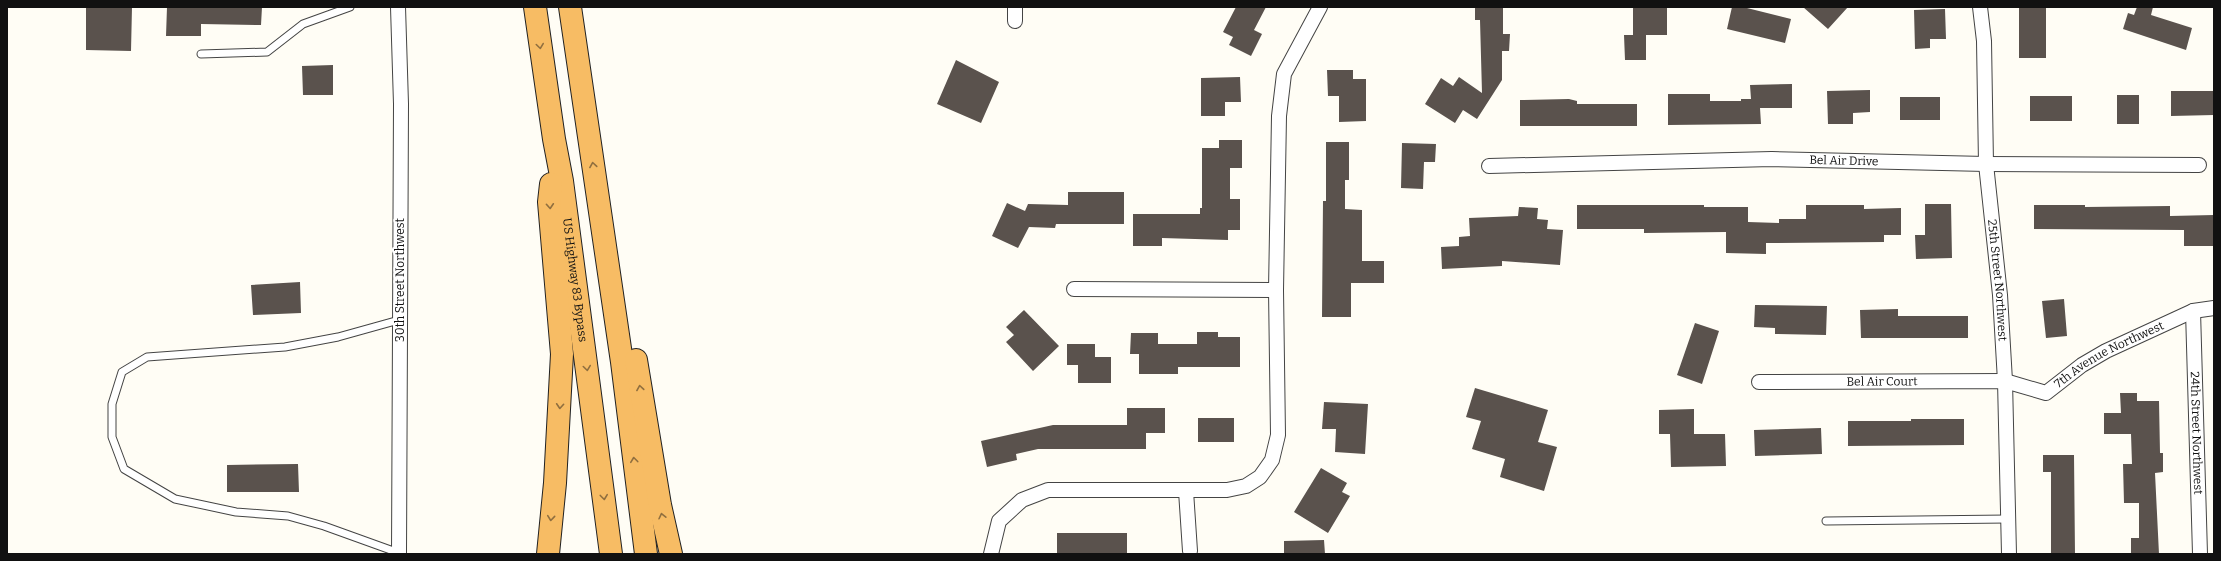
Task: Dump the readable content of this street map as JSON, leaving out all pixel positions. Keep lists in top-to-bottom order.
{
  "streets": {
    "highway": ["US Highway 83 Bypass"],
    "street": [
      "Bel Air Drive",
      "30th Street Northwest",
      "25th Street Northwest",
      "7th Avenue Northwest",
      "Bel Air Court",
      "24th Street Northwest"
    ]
  },
  "crossings": [
    ["Bel Air Drive", "25th Street Northwest"],
    ["25th Street Northwest", "7th Avenue Northwest"],
    ["25th Street Northwest", "Bel Air Court"],
    ["7th Avenue Northwest", "Bel Air Court"],
    ["7th Avenue Northwest", "24th Street Northwest"]
  ]
}
